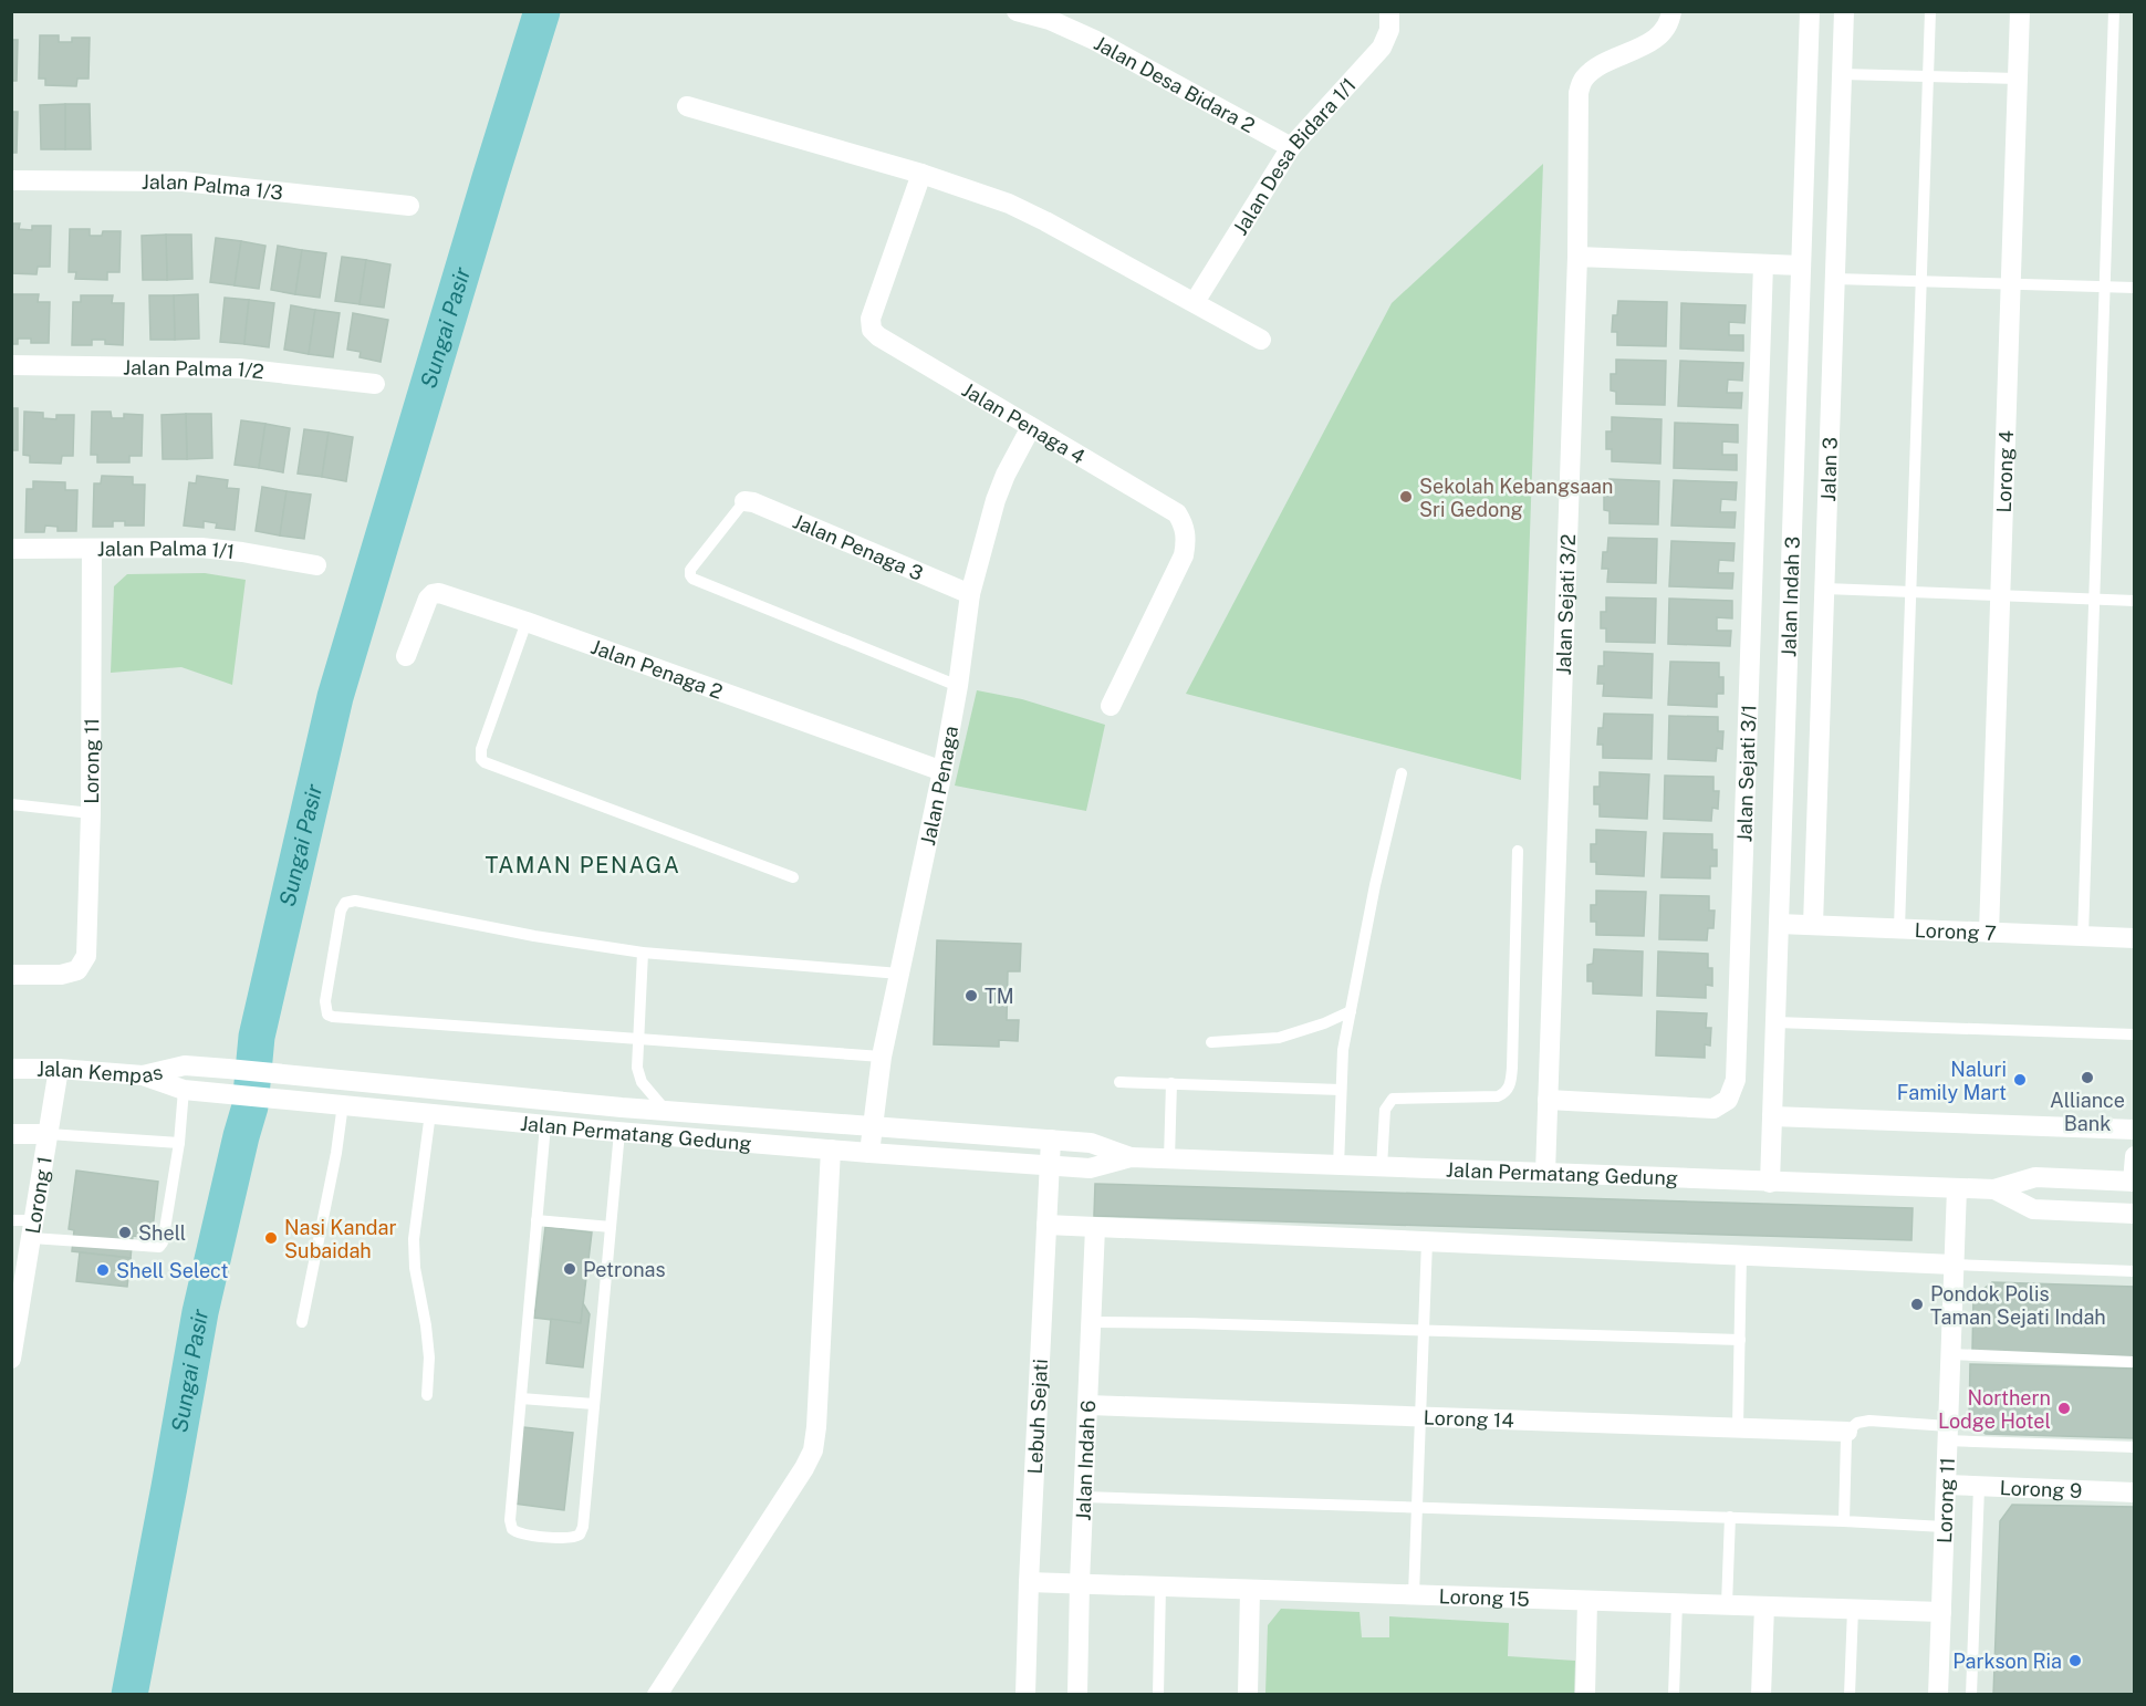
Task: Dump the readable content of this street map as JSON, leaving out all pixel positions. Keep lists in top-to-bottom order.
{
  "streets": {
    "street": [
      "Jalan Desa Bidara 2",
      "Jalan Desa Bidara 1/1",
      "Jalan Palma 1/3",
      "Jalan Palma 1/2",
      "Jalan Penaga 4",
      "Jalan 3",
      "Lorong 4",
      "Jalan Penaga 3",
      "Jalan Palma 1/1",
      "Jalan Indah 3",
      "Jalan Sejati 3/2",
      "Jalan Penaga 2",
      "Lorong 11",
      "Jalan Sejati 3/1",
      "Jalan Penaga",
      "Lorong 7",
      "Jalan Kempas",
      "Jalan Permatang Gedung",
      "Lorong 1",
      "Lebuh Sejati",
      "Lorong 14",
      "Jalan Indah 6",
      "Lorong 9",
      "Lorong 15"
    ]
  },
  "crossings": [
    ["Jalan Desa Bidara 2", "Jalan Desa Bidara 1/1"],
    ["Jalan Penaga 4", "Jalan Penaga"],
    ["Jalan 3", "Lorong 7"],
    ["Lorong 4", "Lorong 7"],
    ["Jalan Penaga 3", "Jalan Penaga"],
    ["Jalan Palma 1/1", "Lorong 11"],
    ["Jalan Indah 3", "Lorong 7"],
    ["Jalan Indah 3", "Jalan Permatang Gedung"],
    ["Jalan Sejati 3/2", "Jalan Sejati 3/1"],
    ["Jalan Sejati 3/2", "Jalan Permatang Gedung"],
    ["Jalan Penaga 2", "Jalan Penaga"],
    ["Lorong 11", "Jalan Permatang Gedung"],
    ["Lorong 11", "Lorong 9"],
    ["Lorong 11", "Lorong 15"],
    ["Jalan Penaga", "Jalan Permatang Gedung"],
    ["Jalan Kempas", "Jalan Permatang Gedung"],
    ["Jalan Kempas", "Lorong 1"],
    ["Jalan Permatang Gedung", "Lebuh Sejati"],
    ["Lebuh Sejati", "Lorong 15"],
    ["Lorong 14", "Jalan Indah 6"],
    ["Jalan Indah 6", "Lorong 15"]
  ],
  "districts": ["TAMAN PENAGA"],
  "water": ["Sungai Pasir"],
  "places": [
    "Sekolah Kebangsaan Sri Gedong",
    "TM",
    "Alliance Bank",
    "Naluri Family Mart",
    "Shell",
    "Nasi Kandar Subaidah",
    "Petronas",
    "Shell Select",
    "Pondok Polis Taman Sejati Indah",
    "Northern Lodge Hotel",
    "Parkson Ria"
  ]
}
